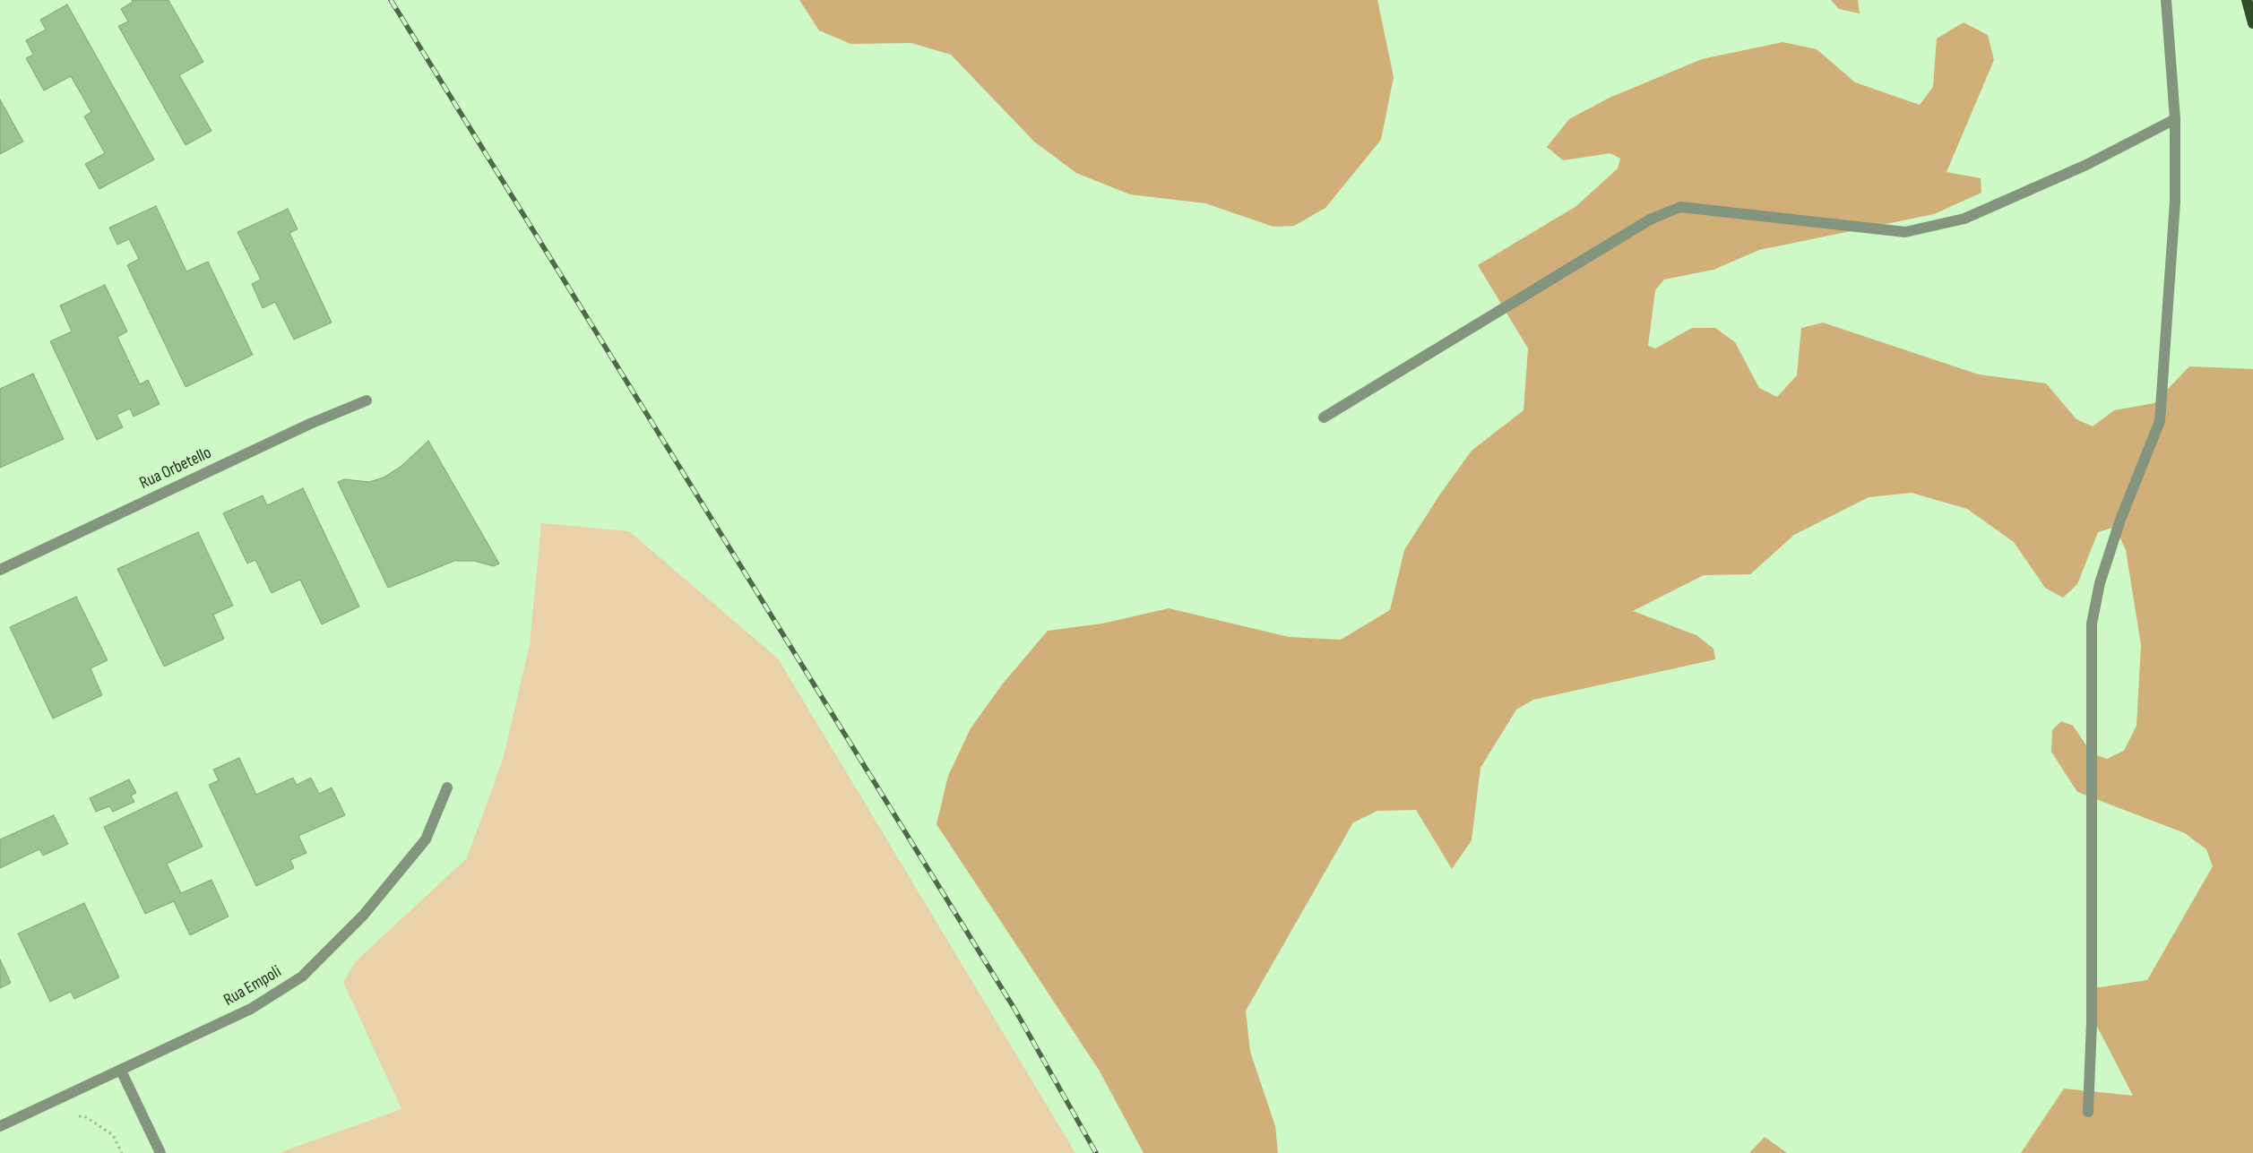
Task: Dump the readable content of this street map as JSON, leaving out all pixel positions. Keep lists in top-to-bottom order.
{
  "streets": {
    "street": ["Rua Orbetello", "Rua Empoli"]
  }
}
